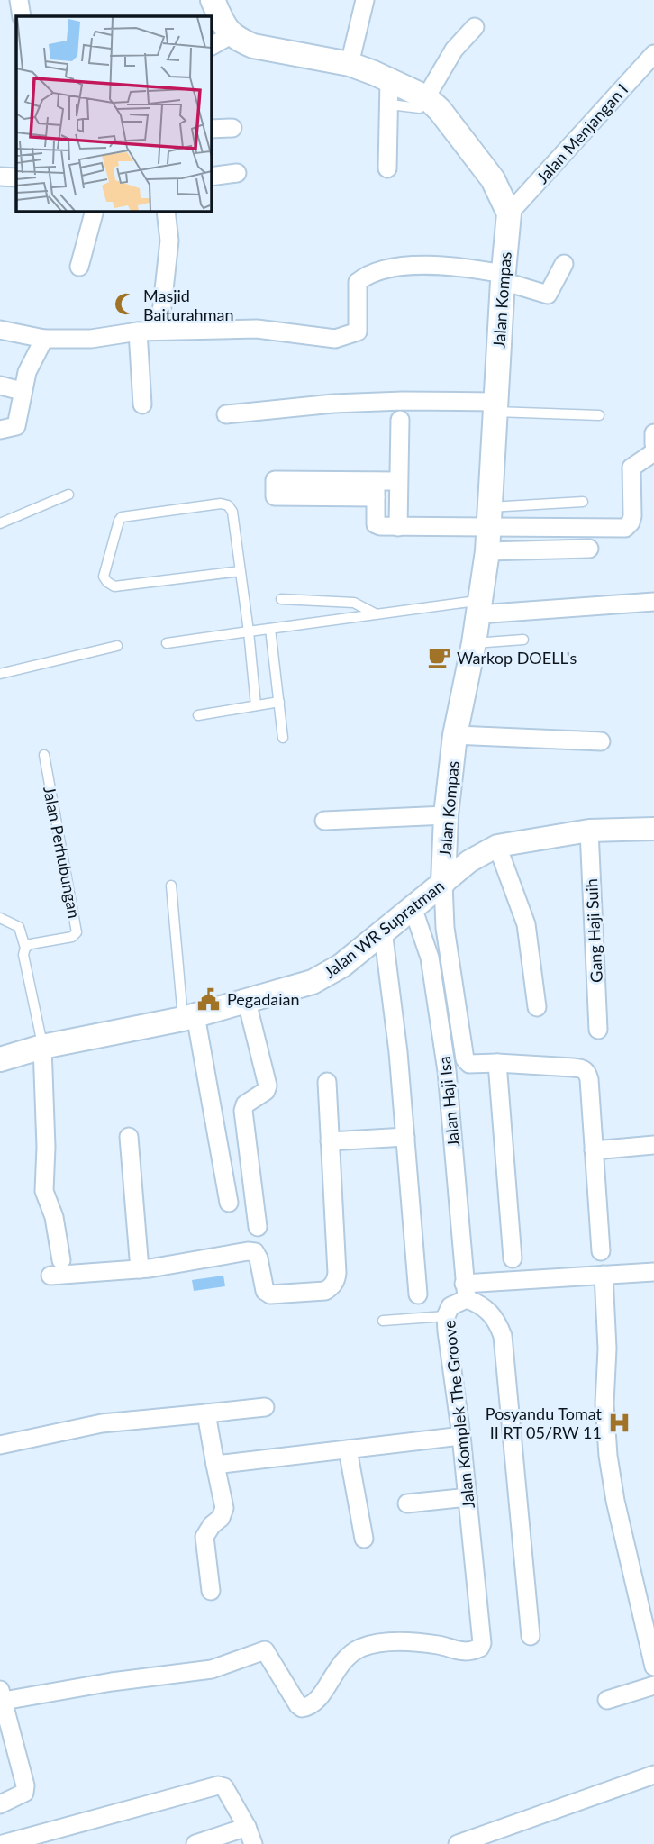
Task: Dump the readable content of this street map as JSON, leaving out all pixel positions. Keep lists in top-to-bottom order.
{
  "streets": {
    "main road": ["Jalan Kompas", "Jalan WR Supratman"],
    "street": [
      "Jalan Menjangan I",
      "Gang Haji Suih",
      "Jalan Haji Isa",
      "Jalan Komplek The Groove"
    ],
    "lane": ["Jalan Perhubungan"]
  },
  "crossings": [
    ["Jalan Menjangan I", "Jalan Kompas"],
    ["Jalan Kompas", "Jalan WR Supratman"],
    ["Jalan WR Supratman", "Gang Haji Suih"],
    ["Jalan WR Supratman", "Jalan Haji Isa"],
    ["Jalan Haji Isa", "Jalan Komplek The Groove"]
  ],
  "places": {
    "mosque": ["Masjid Baiturahman"],
    "cafe": ["Warkop DOELL's"],
    "public building": ["Pegadaian"],
    "hospital": ["Posyandu Tomat II RT 05/RW 11"]
  }
}
